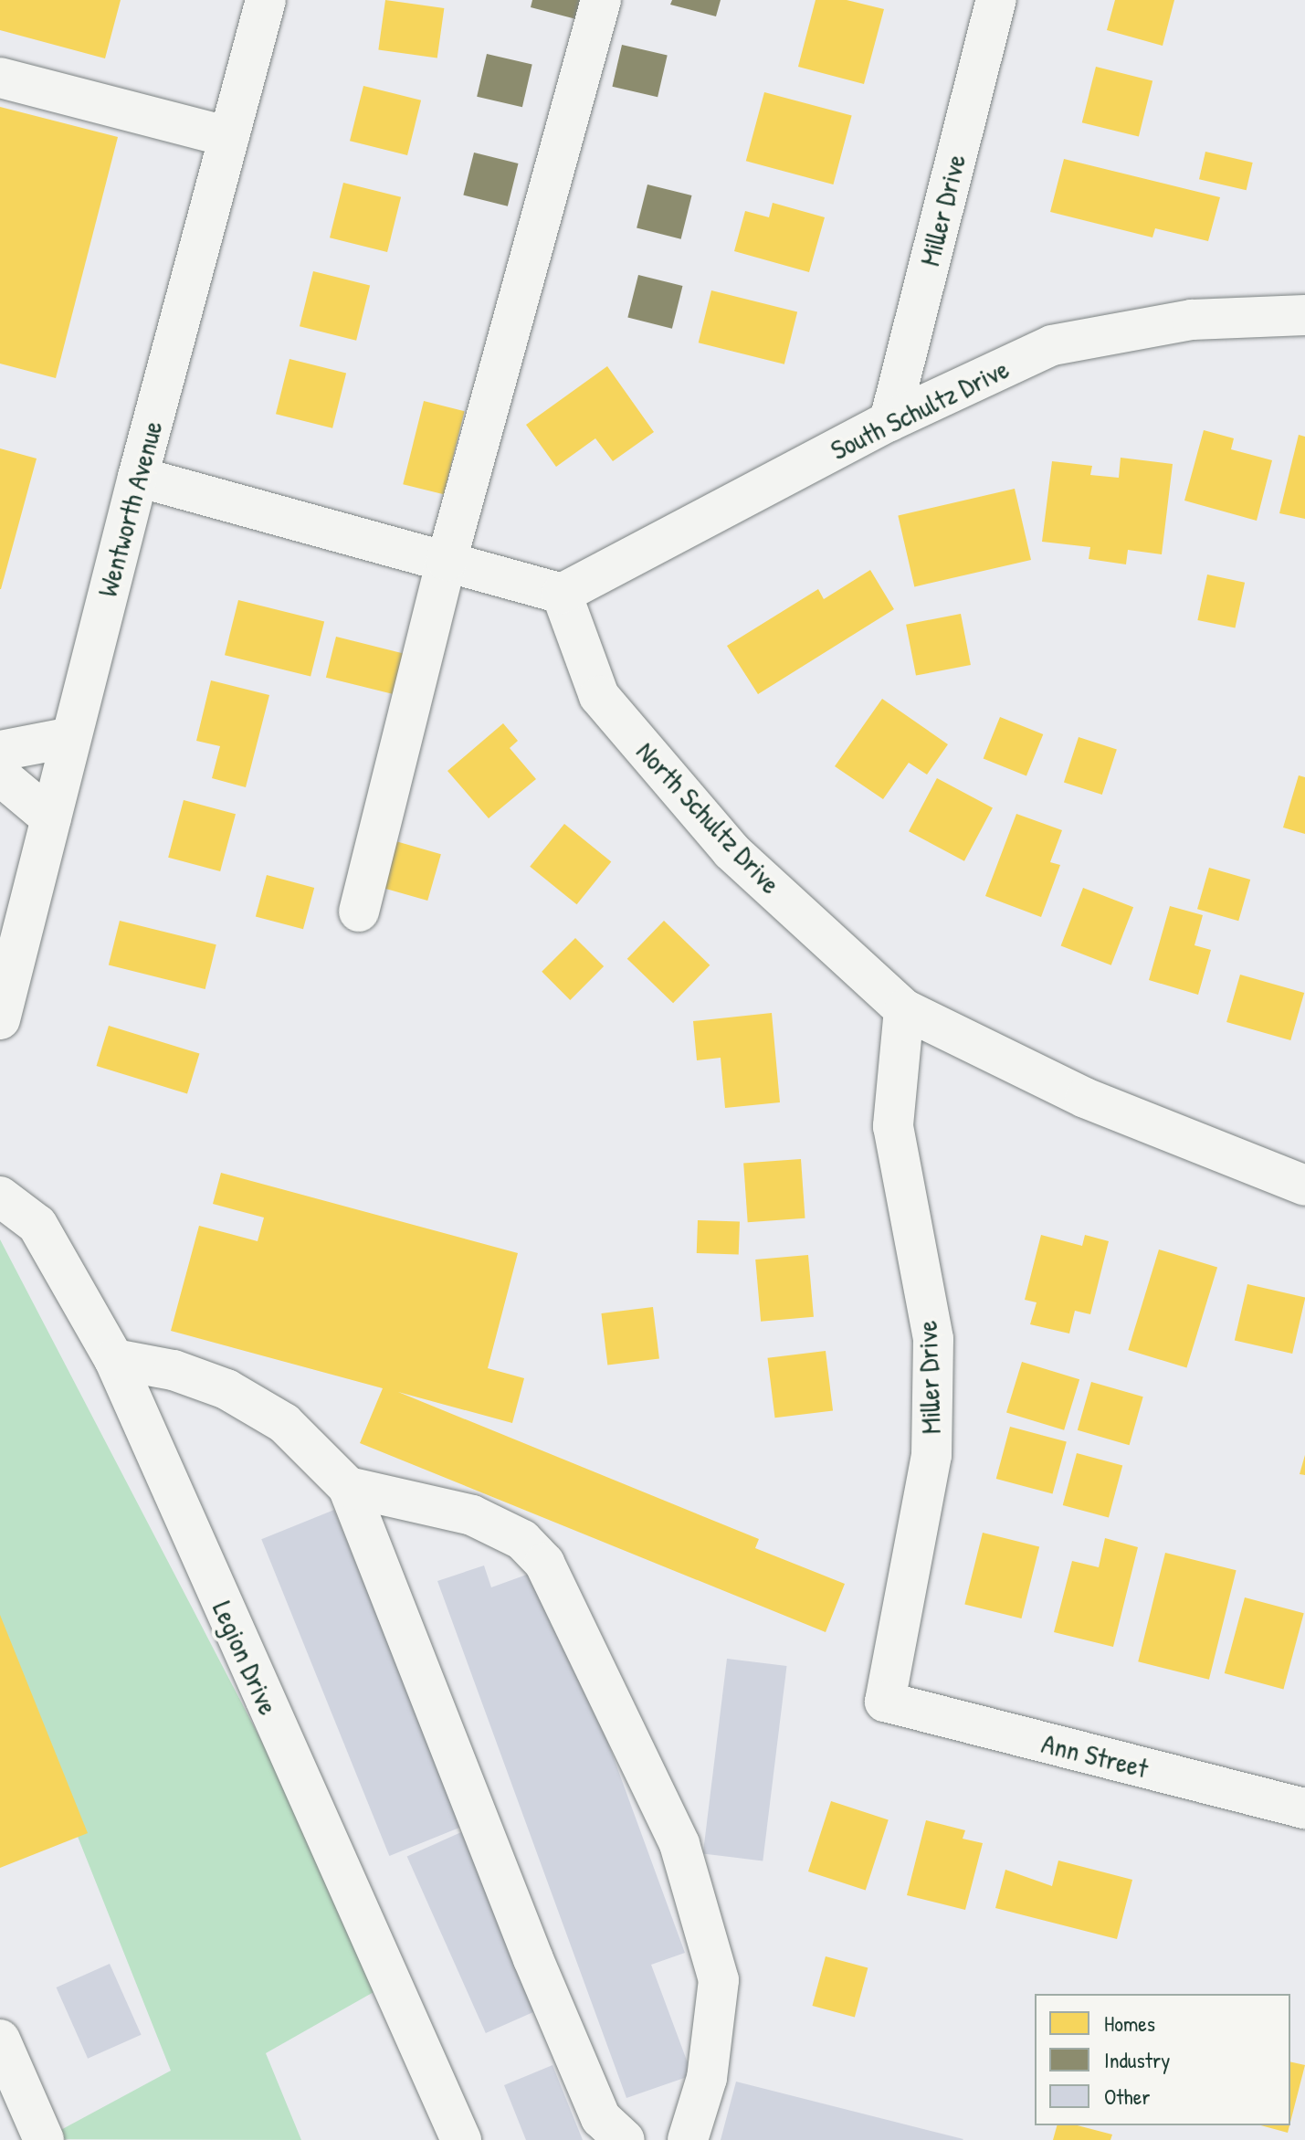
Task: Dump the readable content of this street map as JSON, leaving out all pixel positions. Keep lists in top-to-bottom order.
{
  "streets": {
    "street": [
      "Miller Drive",
      "South Schultz Drive",
      "Wentworth Avenue",
      "North Schultz Drive",
      "Legion Drive",
      "Ann Street"
    ]
  },
  "crossings": [
    ["Miller Drive", "South Schultz Drive"],
    ["Miller Drive", "North Schultz Drive"],
    ["Miller Drive", "Ann Street"],
    ["South Schultz Drive", "North Schultz Drive"]
  ],
  "legend": ["Homes", "Industry", "Other"]
}
